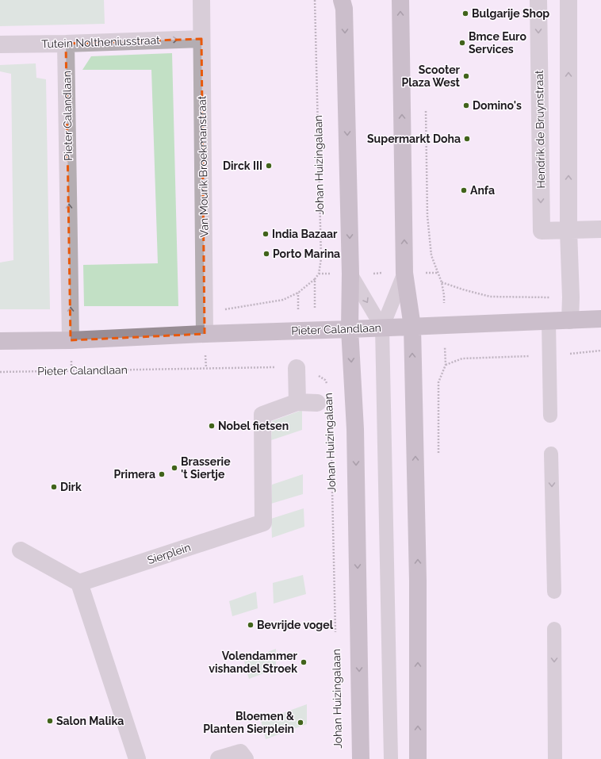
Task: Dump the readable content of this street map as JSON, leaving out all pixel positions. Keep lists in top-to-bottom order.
{
  "streets": {
    "main road": ["Pieter Calandlaan", "Johan Huizingalaan"],
    "street": [
      "Tutein Noltheniusstraat",
      "Hendrik de Bruynstraat",
      "Van Mourik Broekmanstraat",
      "Sierplein"
    ]
  },
  "crossings": [
    ["Tutein Noltheniusstraat", "Pieter Calandlaan"],
    ["Tutein Noltheniusstraat", "Van Mourik Broekmanstraat"],
    ["Pieter Calandlaan", "Johan Huizingalaan"],
    ["Pieter Calandlaan", "Van Mourik Broekmanstraat"]
  ],
  "one_way": ["Tutein Noltheniusstraat"],
  "places": [
    "Bulgarije Shop",
    "Bmce Euro Services",
    "Scooter Plaza West",
    "Domino's",
    "Supermarkt Doha",
    "Dirck III",
    "Anfa",
    "India Bazaar",
    "Porto Marina",
    "Nobel fietsen",
    "Brasserie 't Siertje",
    "Primera",
    "Dirk",
    "Bevrijde vogel",
    "Volendammer vishandel Stroek",
    "Salon Malika",
    "Bloemen & Planten Sierplein"
  ]
}
